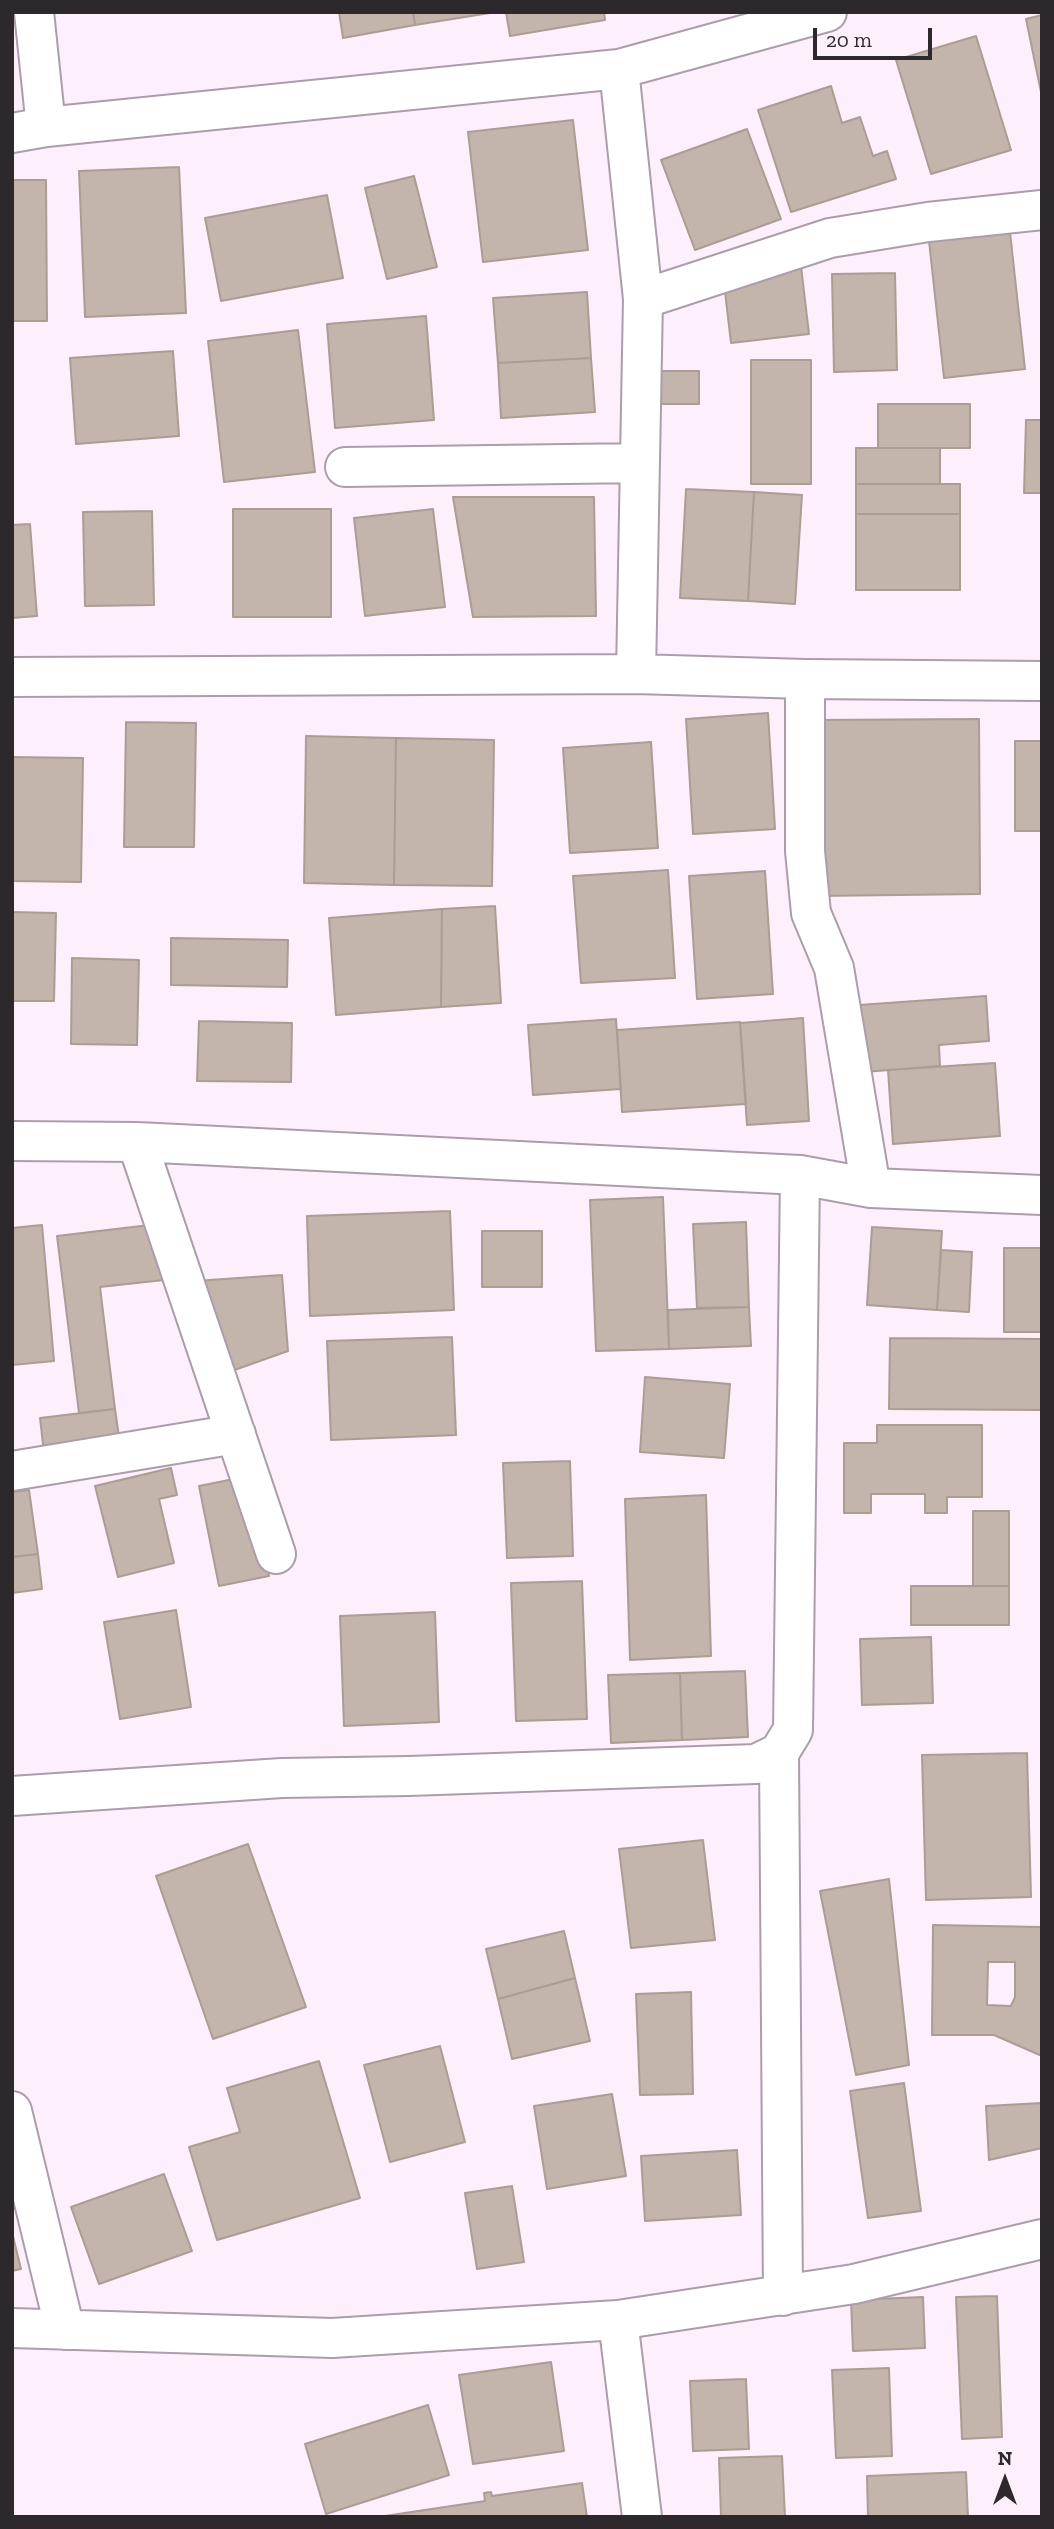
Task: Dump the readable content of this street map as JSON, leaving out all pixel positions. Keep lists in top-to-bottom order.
{
  "scale_bar": "20 m",
  "north": "top"
}
